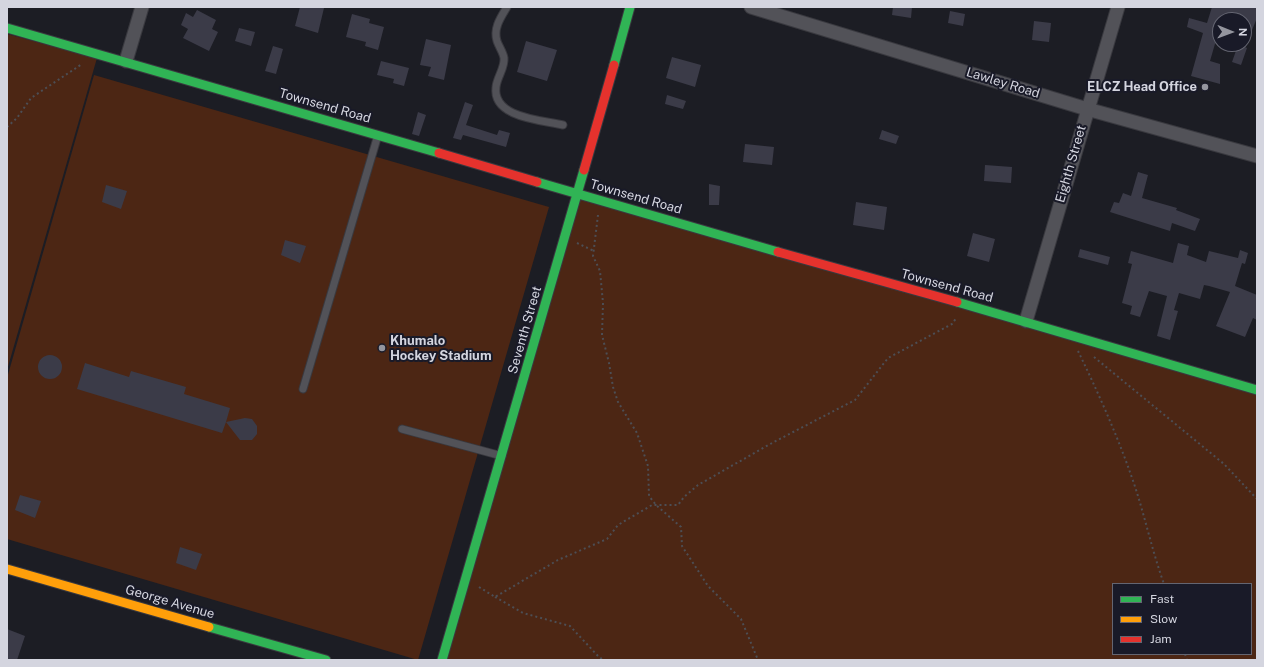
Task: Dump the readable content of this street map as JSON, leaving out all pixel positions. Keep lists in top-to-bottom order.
{
  "streets": {
    "street": [
      "Lawley Road",
      "Townsend Road",
      "Eighth Street",
      "Seventh Street",
      "George Avenue"
    ]
  },
  "crossings": [
    ["Lawley Road", "Eighth Street"],
    ["Townsend Road", "Eighth Street"],
    ["Townsend Road", "Seventh Street"]
  ],
  "places": ["ELCZ Head Office", "Khumalo Hockey Stadium"],
  "legend": ["Fast", "Slow", "Jam"],
  "north": "right"
}
